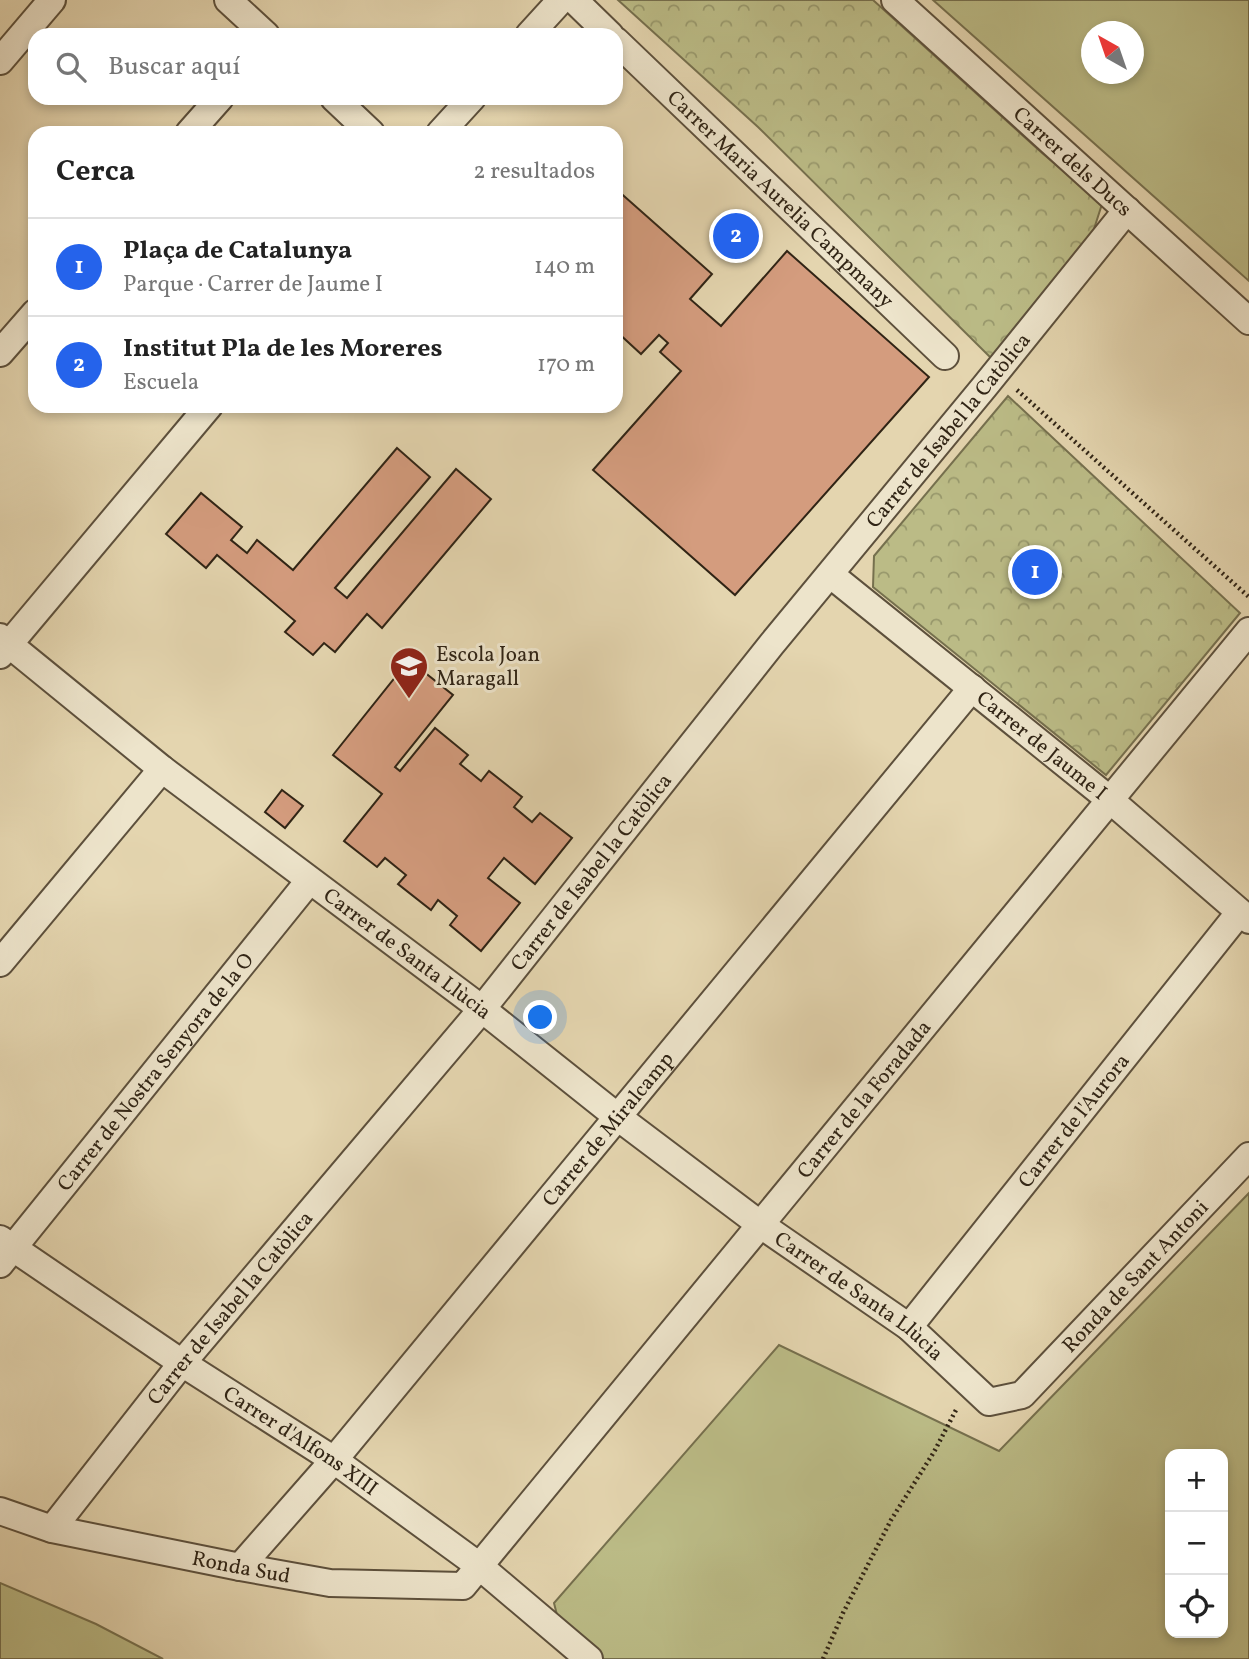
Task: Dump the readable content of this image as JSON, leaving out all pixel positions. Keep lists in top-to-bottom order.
{
  "streets": {
    "street": [
      "Carrer dels Ducs",
      "Carrer Maria Aurelia Campmany",
      "Carrer de Isabel la Catòlica",
      "Carrer de Jaume I",
      "Carrer de Santa Llùcia",
      "Carrer de Nostra Senyora de la O",
      "Carrer de la Foradada",
      "Carrer de l'Aurora",
      "Carrer de Miralcamp",
      "Ronda de Sant Antoni",
      "Carrer d'Alfons XIII",
      "Ronda Sud"
    ]
  },
  "crossings": [
    ["Carrer dels Ducs", "Carrer de Isabel la Catòlica"],
    ["Carrer de Isabel la Catòlica", "Carrer de Jaume I"],
    ["Carrer de Isabel la Catòlica", "Carrer de Santa Llùcia"],
    ["Carrer de Isabel la Catòlica", "Carrer d'Alfons XIII"],
    ["Carrer de Isabel la Catòlica", "Ronda Sud"],
    ["Carrer de Jaume I", "Carrer de la Foradada"],
    ["Carrer de Jaume I", "Carrer de l'Aurora"],
    ["Carrer de Jaume I", "Carrer de Miralcamp"],
    ["Carrer de Santa Llùcia", "Carrer de Nostra Senyora de la O"],
    ["Carrer de Santa Llùcia", "Carrer de la Foradada"],
    ["Carrer de Santa Llùcia", "Carrer de l'Aurora"],
    ["Carrer de Santa Llùcia", "Carrer de Miralcamp"],
    ["Carrer de Santa Llùcia", "Ronda de Sant Antoni"],
    ["Carrer de Nostra Senyora de la O", "Carrer d'Alfons XIII"],
    ["Carrer de la Foradada", "Carrer d'Alfons XIII"],
    ["Carrer de la Foradada", "Ronda Sud"],
    ["Carrer de Miralcamp", "Carrer d'Alfons XIII"],
    ["Carrer de Miralcamp", "Ronda Sud"],
    ["Carrer d'Alfons XIII", "Ronda Sud"]
  ],
  "places": {
    "school or university": ["Escola Joan Maragall"]
  },
  "north": "top left",
  "page": {
    "search": "Buscar aquí",
    "heading": ["Cerca", "2 resultados"],
    "pins": ["2", "1"],
    "list": [
      {
        "mark": "1",
        "name": "Plaça de Catalunya",
        "note": "Parque · Carrer de Jaume I",
        "value": "140 m"
      },
      {
        "mark": "2",
        "name": "Institut Pla de les Moreres",
        "note": "Escuela",
        "value": "170 m"
      }
    ],
    "map_buttons": ["+", "−"]
  }
}
